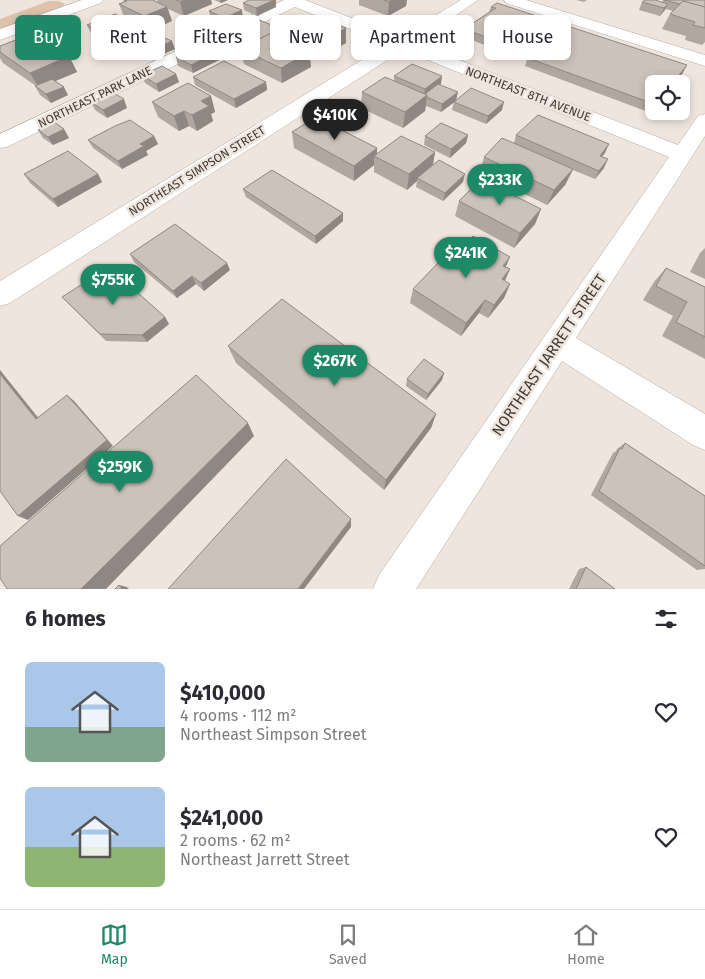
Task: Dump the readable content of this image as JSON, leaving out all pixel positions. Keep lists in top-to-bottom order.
{
  "streets": {
    "street": [
      "NORTHEAST 8TH AVENUE",
      "NORTHEAST PARK LANE",
      "NORTHEAST SIMPSON STREET",
      "NORTHEAST JARRETT STREET"
    ]
  },
  "crossings": [
    ["NORTHEAST 8TH AVENUE", "NORTHEAST PARK LANE"],
    ["NORTHEAST 8TH AVENUE", "NORTHEAST JARRETT STREET"]
  ],
  "page": {
    "chip": [
      "Buy",
      "Rent",
      "Filters",
      "New",
      "Apartment",
      "House"
    ],
    "price": [
      "$410K",
      "$233K",
      "$241K",
      "$755K",
      "$267K",
      "$259K"
    ],
    "heading": "6 homes",
    "list": [
      {
        "name": "$410,000",
        "note": "4 rooms · 112 m² · Northeast Simpson Street"
      },
      {
        "name": "$241,000",
        "note": "2 rooms · 62 m² · Northeast Jarrett Street"
      }
    ],
    "tabs": ["Map", "Saved", "Home"]
  }
}
